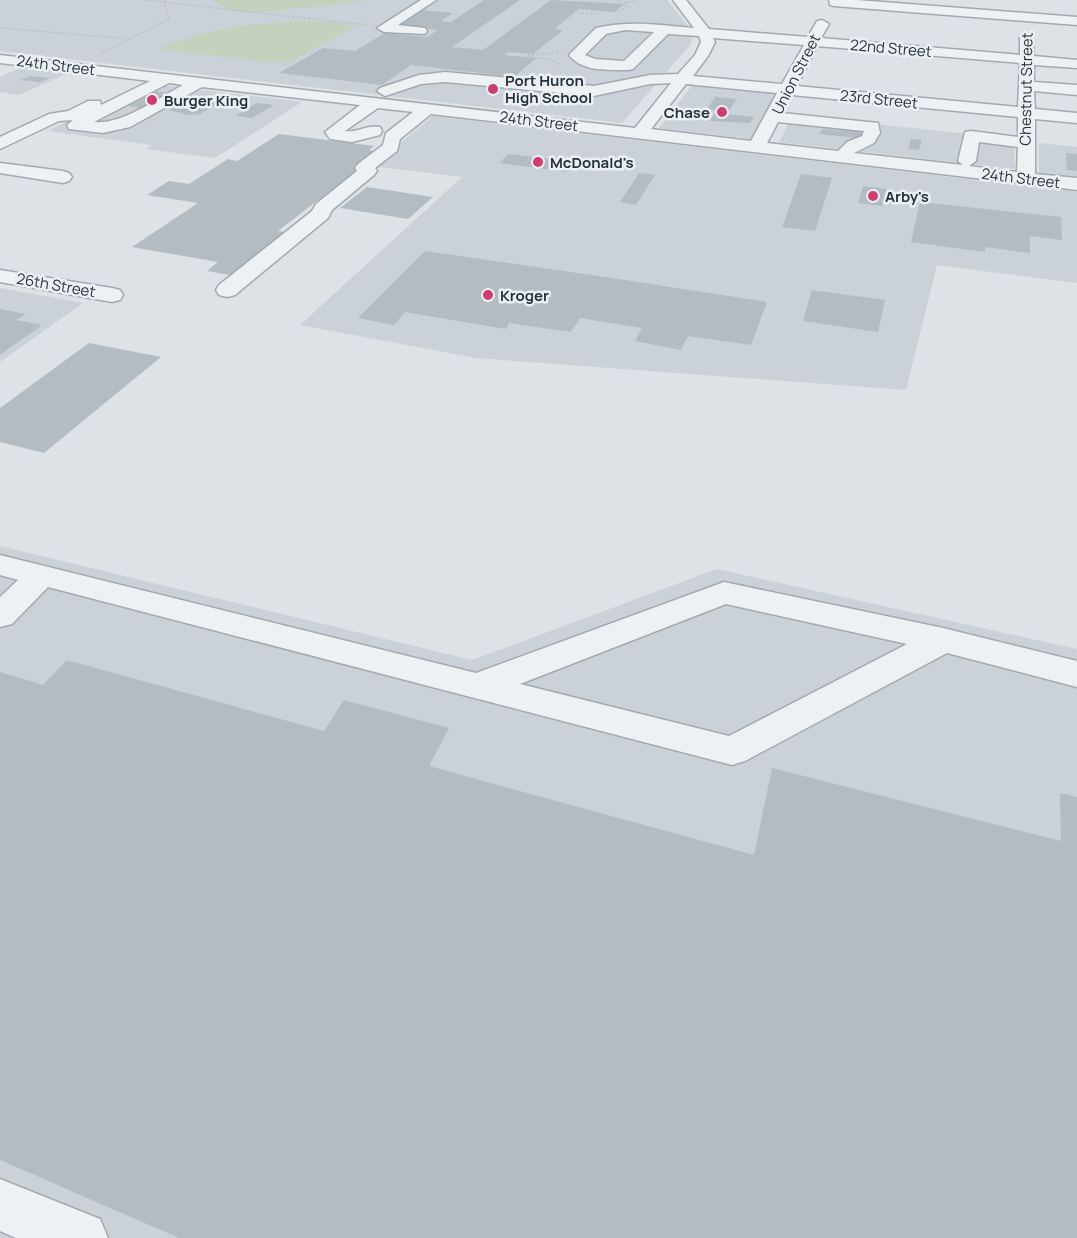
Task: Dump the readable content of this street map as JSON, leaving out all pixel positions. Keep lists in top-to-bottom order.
{
  "streets": {
    "street": [
      "22nd Street",
      "24th Street",
      "Union Street",
      "Chestnut Street",
      "23rd Street",
      "26th Street"
    ]
  },
  "crossings": [
    ["22nd Street", "Union Street"],
    ["22nd Street", "Chestnut Street"],
    ["24th Street", "Union Street"],
    ["24th Street", "Chestnut Street"],
    ["Union Street", "23rd Street"],
    ["Chestnut Street", "23rd Street"]
  ],
  "places": [
    "Port Huron High School",
    "Burger King",
    "Chase",
    "McDonald's",
    "Arby's",
    "Kroger"
  ]
}
